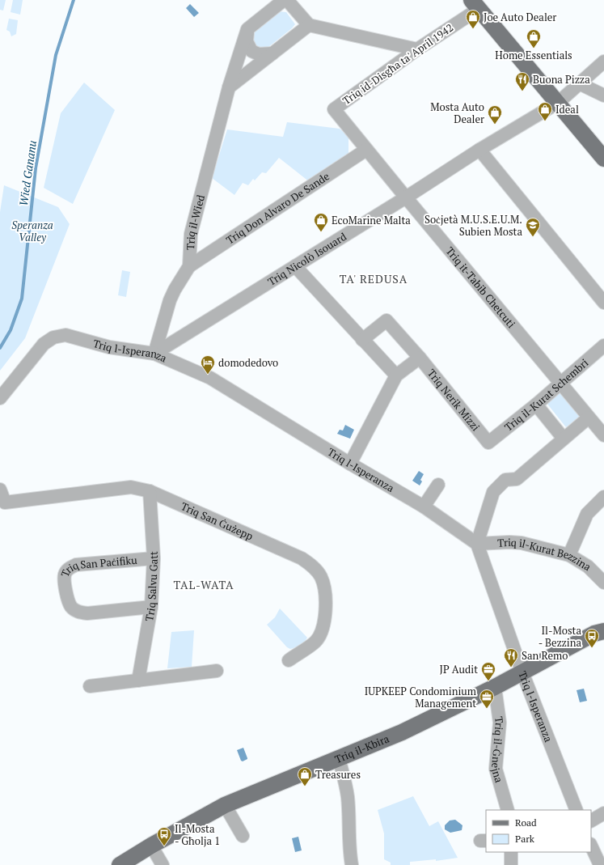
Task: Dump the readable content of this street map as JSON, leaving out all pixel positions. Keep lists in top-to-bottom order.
{
  "streets": {
    "main road": ["Triq il-Kbira"],
    "street": [
      "Triq id-Disgħa ta' April 1942",
      "Triq Don Alvaro De Sande",
      "Triq il-Wied",
      "Triq Nicolò Isouard",
      "Triq it-Tabib Chetcuti",
      "Triq l-Isperanza",
      "Triq il-Kurat Schembri",
      "Triq Nerik Mizzi",
      "Triq San Ġużepp",
      "Triq il-Kurat Bezzina",
      "Triq San Paċifiku",
      "Triq Salvu Gatt",
      "Triq il-Ġnejna"
    ]
  },
  "crossings": [
    ["Triq id-Disgħa ta' April 1942", "Triq it-Tabib Chetcuti"],
    ["Triq Don Alvaro De Sande", "Triq il-Wied"],
    ["Triq Don Alvaro De Sande", "Triq it-Tabib Chetcuti"],
    ["Triq il-Wied", "Triq Nicolò Isouard"],
    ["Triq il-Wied", "Triq l-Isperanza"],
    ["Triq Nicolò Isouard", "Triq it-Tabib Chetcuti"],
    ["Triq Nicolò Isouard", "Triq l-Isperanza"],
    ["Triq it-Tabib Chetcuti", "Triq il-Kurat Schembri"],
    ["Triq l-Isperanza", "Triq il-Kurat Bezzina"],
    ["Triq l-Isperanza", "Triq il-Kbira"],
    ["Triq il-Kurat Schembri", "Triq Nerik Mizzi"],
    ["Triq San Ġużepp", "Triq Salvu Gatt"],
    ["Triq San Paċifiku", "Triq Salvu Gatt"],
    ["Triq il-Kbira", "Triq il-Ġnejna"]
  ],
  "districts": ["TA' REDUSA", "TAL-WATA"],
  "water": ["Wied Gananu"],
  "parks": ["Speranza Valley"],
  "places": {
    "shop": [
      "Joe Auto Dealer",
      "Home Essentials",
      "Ideal",
      "Mosta Auto Dealer",
      "EcoMarine Malta",
      "Treasures"
    ],
    "restaurant": ["Buona Pizza", "San Remo"],
    "school or university": ["Soċjetà M.U.S.E.U.M. Subien Mosta"],
    "hotel": ["domodedovo"],
    "bus stop": ["Il-Mosta - Bezzina", "Il-Mosta - Għolja 1"],
    "office": ["JP Audit", "IUPKEEP Condominium Management"]
  },
  "legend": ["Road", "Park"]
}
